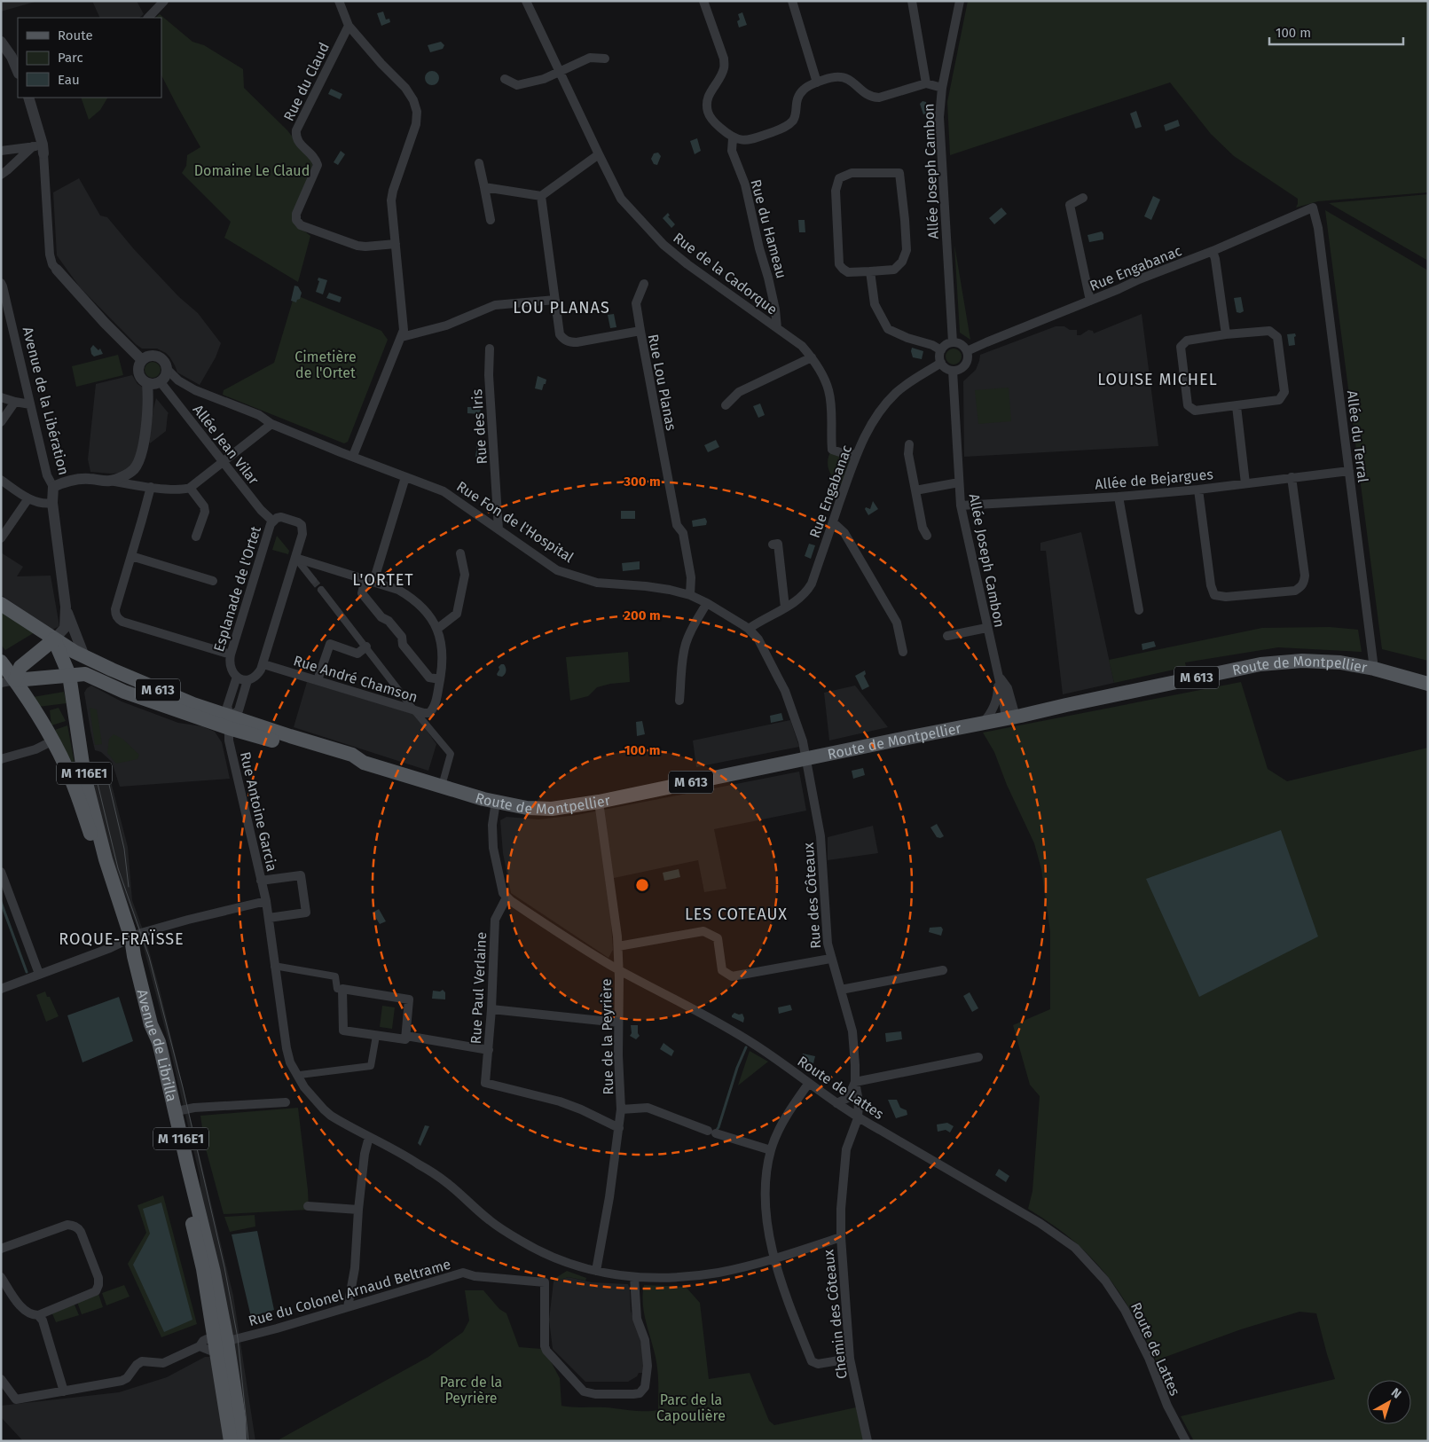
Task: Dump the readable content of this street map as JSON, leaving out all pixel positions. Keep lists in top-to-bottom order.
{
  "streets": {
    "main road": [
      "Route de Montpellier",
      "M 613",
      "M 116E1",
      "Avenue de Librilla"
    ],
    "street": [
      "Rue du Claud",
      "Allée Joseph Cambon",
      "Rue du Hameau",
      "Rue Engabanac",
      "Rue de la Cadorque",
      "Rue Lou Planas",
      "Avenue de la Libération",
      "Rue des Iris",
      "Allée du Terral",
      "Allée Jean Vilar",
      "Allée de Bejargues",
      "Rue Fon de l'Hospital",
      "Esplanade de l'Ortet",
      "Rue André Chamson",
      "Rue Antoine Garcia",
      "Rue des Côteaux",
      "Rue Paul Verlaine",
      "Rue de la Peyrière",
      "Route de Lattes",
      "Rue du Colonel Arnaud Beltrame",
      "Chemin des Côteaux"
    ]
  },
  "crossings": [
    ["Allée Joseph Cambon", "Rue Engabanac"],
    ["Allée Joseph Cambon", "Allée de Bejargues"],
    ["Allée Joseph Cambon", "Route de Montpellier"],
    ["Rue du Hameau", "Rue de la Cadorque"],
    ["Rue Engabanac", "Rue de la Cadorque"],
    ["Rue Engabanac", "Allée du Terral"],
    ["Rue Engabanac", "Rue Fon de l'Hospital"],
    ["Rue Lou Planas", "Rue Fon de l'Hospital"],
    ["Avenue de la Libération", "Route de Montpellier"],
    ["Avenue de la Libération", "M 116E1"],
    ["Rue des Iris", "Rue Fon de l'Hospital"],
    ["Allée du Terral", "Allée de Bejargues"],
    ["Allée du Terral", "Route de Montpellier"],
    ["Allée Jean Vilar", "Rue Fon de l'Hospital"],
    ["Allée Jean Vilar", "Esplanade de l'Ortet"],
    ["Rue Fon de l'Hospital", "Route de Montpellier"],
    ["Rue Fon de l'Hospital", "Rue des Côteaux"],
    ["Esplanade de l'Ortet", "Route de Montpellier"],
    ["Esplanade de l'Ortet", "Rue André Chamson"],
    ["Esplanade de l'Ortet", "Rue Antoine Garcia"],
    ["Route de Montpellier", "M 613"],
    ["Route de Montpellier", "M 116E1"],
    ["Route de Montpellier", "Rue Antoine Garcia"],
    ["Route de Montpellier", "Rue des Côteaux"],
    ["Route de Montpellier", "Rue de la Peyrière"],
    ["Route de Montpellier", "Avenue de Librilla"],
    ["M 613", "M 116E1"],
    ["M 613", "Avenue de Librilla"],
    ["M 116E1", "Avenue de Librilla"],
    ["Rue Antoine Garcia", "Rue des Côteaux"],
    ["Rue Antoine Garcia", "Rue de la Peyrière"],
    ["Rue Antoine Garcia", "Rue du Colonel Arnaud Beltrame"],
    ["Rue Antoine Garcia", "Chemin des Côteaux"],
    ["Rue des Côteaux", "Route de Lattes"],
    ["Rue des Côteaux", "Chemin des Côteaux"],
    ["Rue Paul Verlaine", "Rue de la Peyrière"],
    ["Rue Paul Verlaine", "Route de Lattes"],
    ["Rue de la Peyrière", "Route de Lattes"],
    ["Avenue de Librilla", "Rue du Colonel Arnaud Beltrame"]
  ],
  "districts": [
    "LOU PLANAS",
    "LOUISE MICHEL",
    "L'ORTET",
    "LES COTEAUX",
    "ROQUE-FRAÏSSE"
  ],
  "parks": [
    "Domaine Le Claud",
    "Cimetière de l'Ortet",
    "Parc de la Peyrière",
    "Parc de la Capoulière"
  ],
  "legend": ["Route", "Parc", "Eau"],
  "scale_bar": "100 m",
  "north": "top right",
  "rings": ["300 m", "200 m", "100 m"]
}
